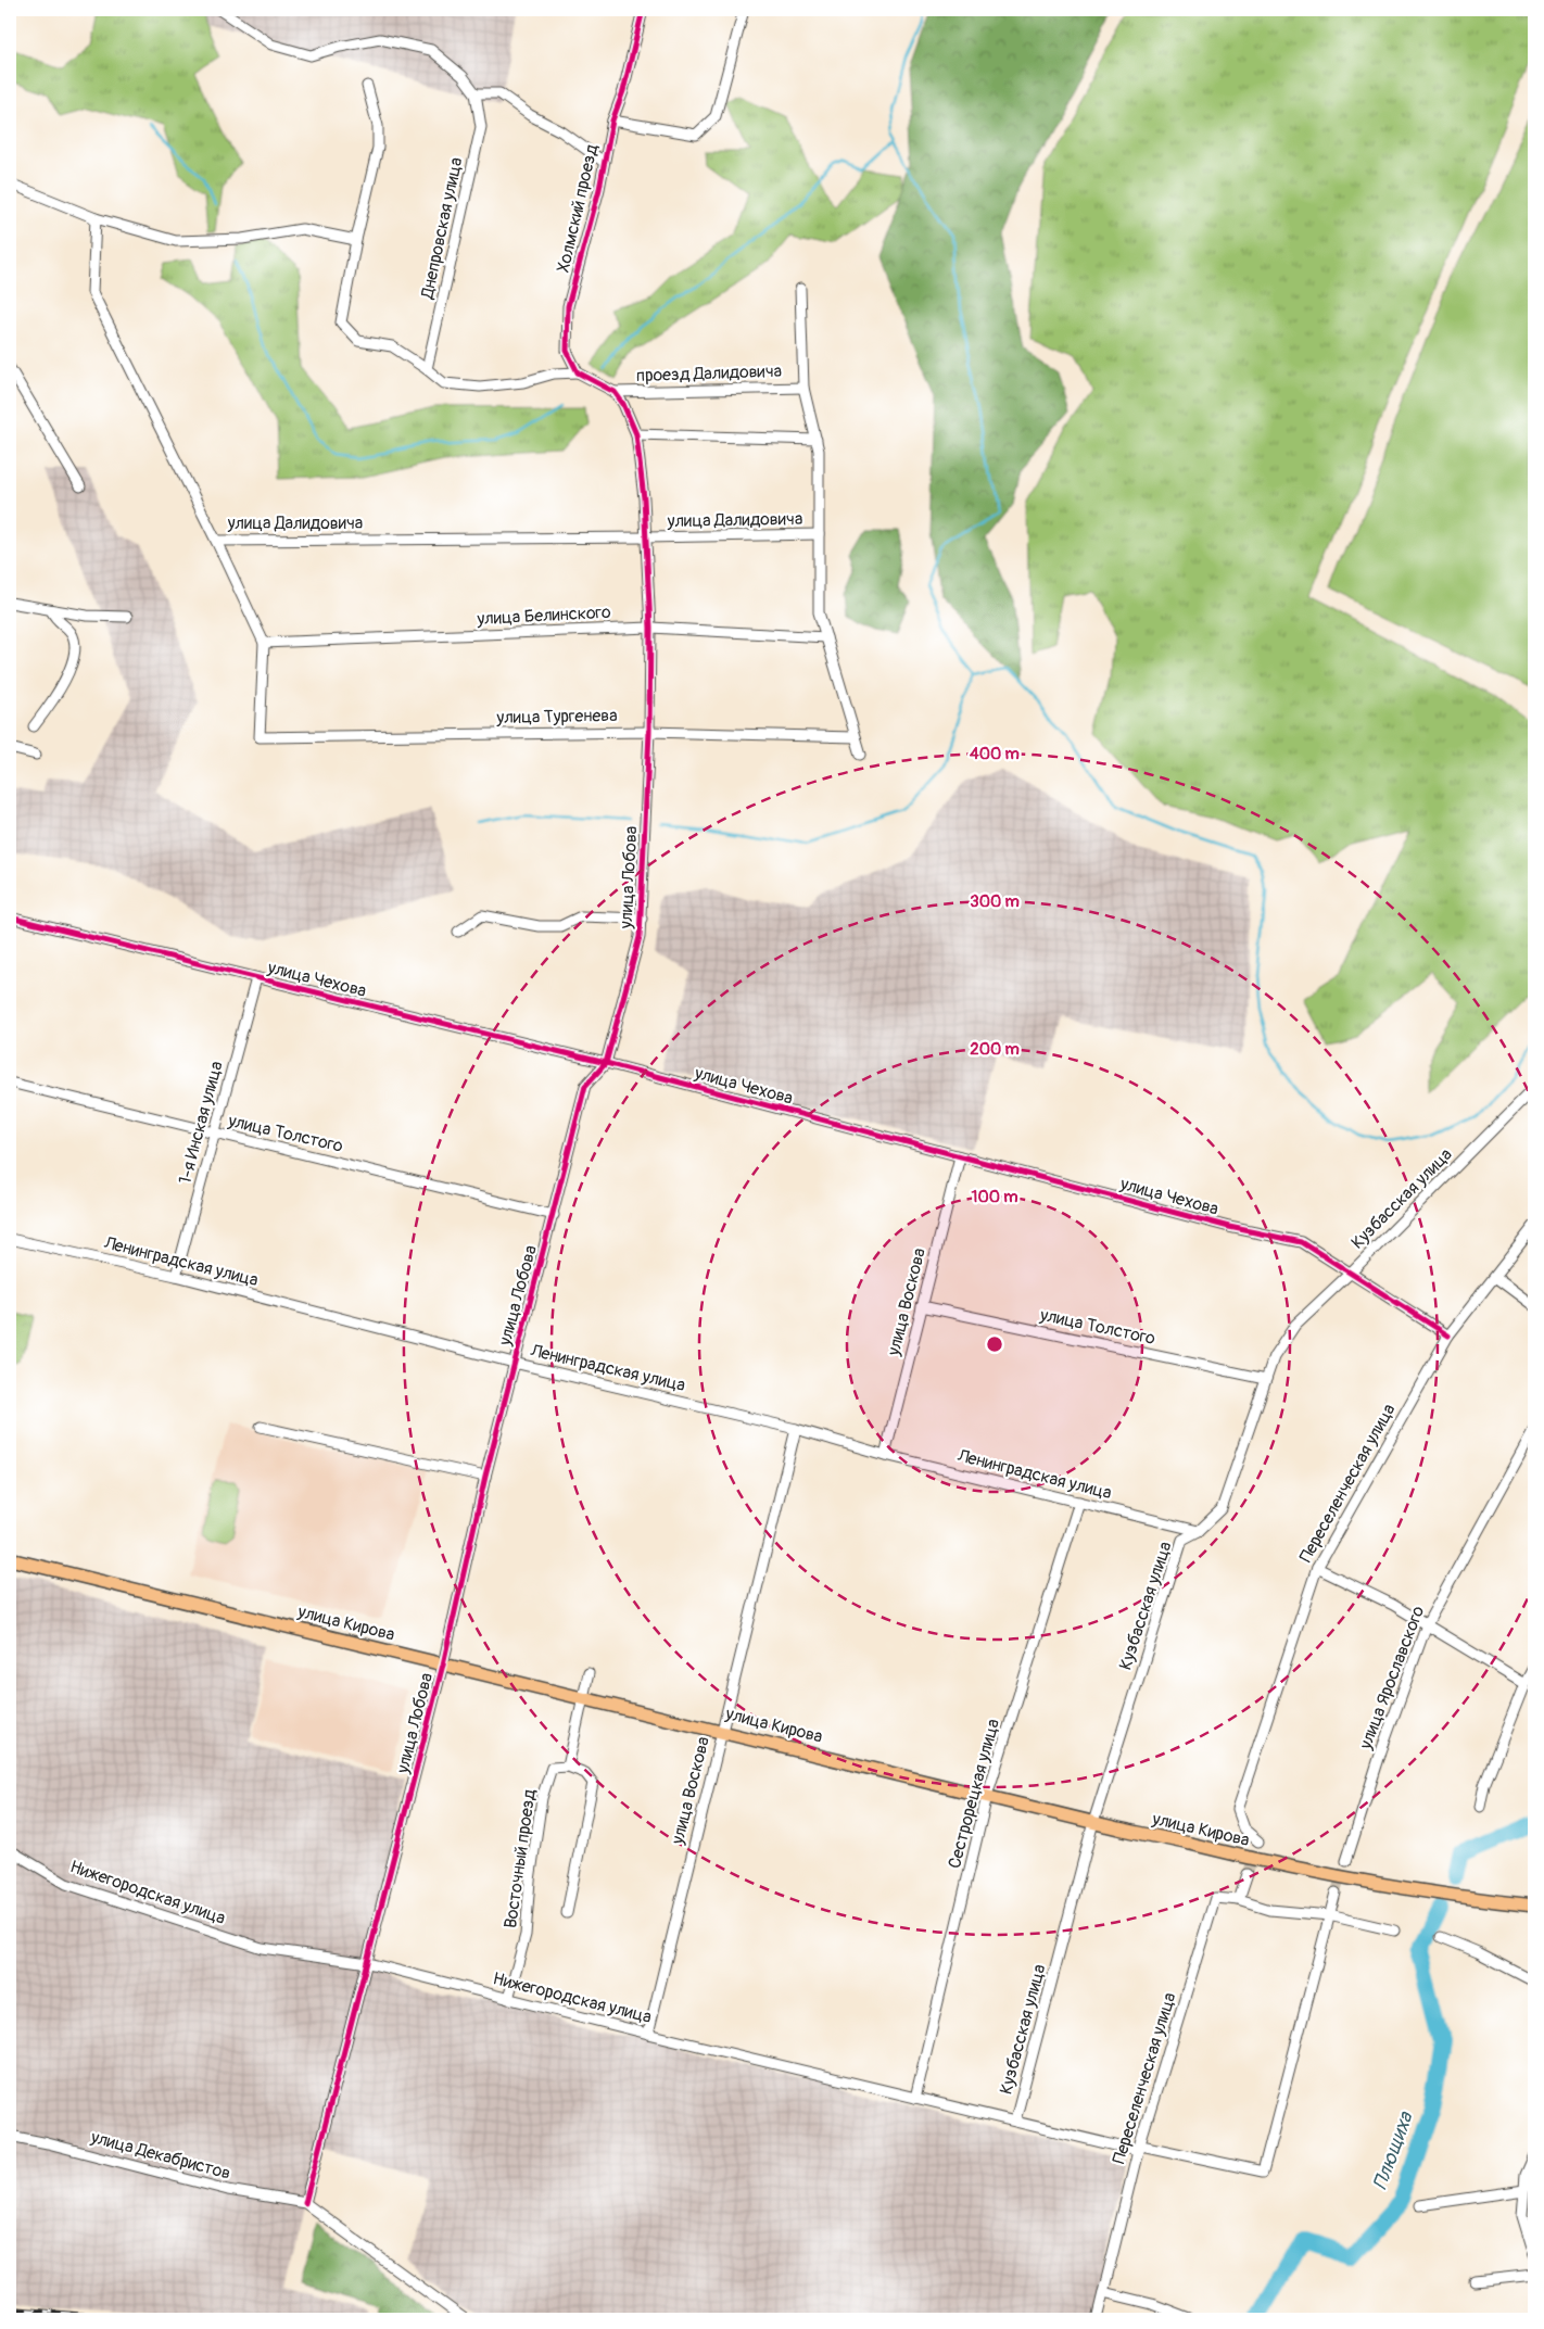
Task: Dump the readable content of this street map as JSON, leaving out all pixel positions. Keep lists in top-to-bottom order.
{
  "streets": {
    "main road": ["улица Кирова"],
    "street": [
      "Холмский проезд",
      "Днепровская улица",
      "проезд Далидовича",
      "улица Далидовича",
      "улица Белинского",
      "улица Тургенева",
      "улица Лобова",
      "улица Чехова",
      "1-я Инская улица",
      "улица Толстого",
      "Кузбасская улица",
      "Ленинградская улица",
      "улица Воскова",
      "Переселенческая улица",
      "улица Ярославского",
      "Сестрорецкая улица",
      "Восточный проезд",
      "Нижегородская улица",
      "улица Декабристов"
    ]
  },
  "crossings": [
    ["проезд Далидовича", "улица Лобова"],
    ["улица Далидовича", "улица Лобова"],
    ["улица Белинского", "улица Тургенева"],
    ["улица Белинского", "улица Лобова"],
    ["улица Тургенева", "улица Лобова"],
    ["улица Лобова", "улица Чехова"],
    ["улица Лобова", "улица Толстого"],
    ["улица Лобова", "Ленинградская улица"],
    ["улица Лобова", "улица Кирова"],
    ["улица Лобова", "Нижегородская улица"],
    ["улица Лобова", "улица Декабристов"],
    ["улица Чехова", "1-я Инская улица"],
    ["улица Чехова", "Кузбасская улица"],
    ["улица Чехова", "улица Воскова"],
    ["улица Чехова", "Переселенческая улица"],
    ["1-я Инская улица", "улица Толстого"],
    ["1-я Инская улица", "Ленинградская улица"],
    ["улица Толстого", "Кузбасская улица"],
    ["улица Толстого", "улица Воскова"],
    ["Кузбасская улица", "Ленинградская улица"],
    ["Кузбасская улица", "улица Кирова"],
    ["Кузбасская улица", "Нижегородская улица"],
    ["Ленинградская улица", "улица Воскова"],
    ["Ленинградская улица", "Сестрорецкая улица"],
    ["улица Воскова", "улица Кирова"],
    ["улица Воскова", "Нижегородская улица"],
    ["Переселенческая улица", "Нижегородская улица"],
    ["улица Кирова", "Сестрорецкая улица"],
    ["Сестрорецкая улица", "Нижегородская улица"],
    ["Восточный проезд", "Нижегородская улица"]
  ],
  "water": ["Плющиха"],
  "rings": [
    "400 m",
    "300 m",
    "200 m",
    "100 m"
  ]
}
